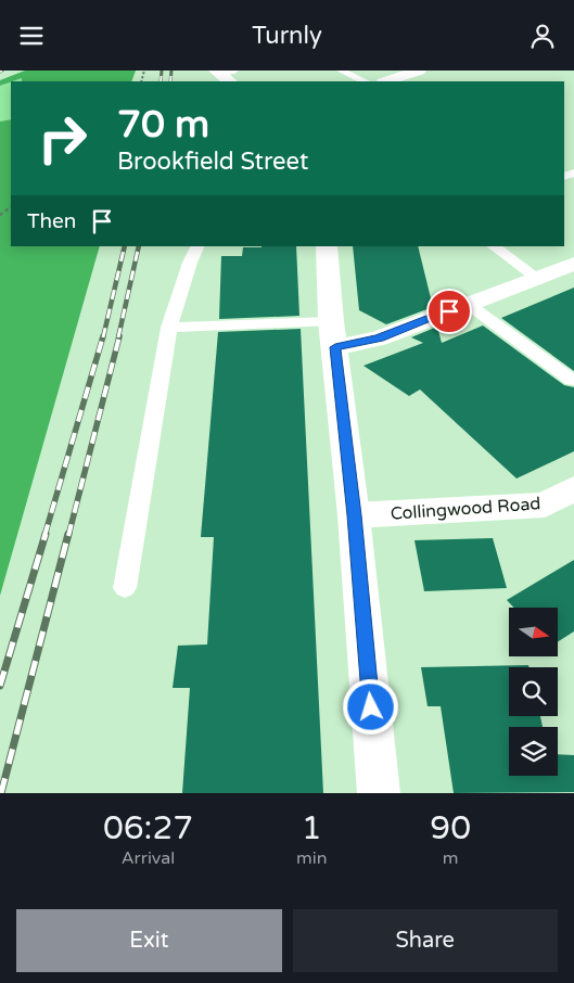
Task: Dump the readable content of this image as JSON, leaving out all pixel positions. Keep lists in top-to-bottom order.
{
  "streets": {
    "street": ["Collingwood Road"]
  },
  "north": "right",
  "page": {
    "header": "Turnly",
    "turn": ["70 m", "Brookfield Street"],
    "then": "Then",
    "eta": [
      "06:27",
      "Arrival",
      "1",
      "min",
      "90",
      "m"
    ],
    "buttons": ["Exit", "Share"]
  }
}
